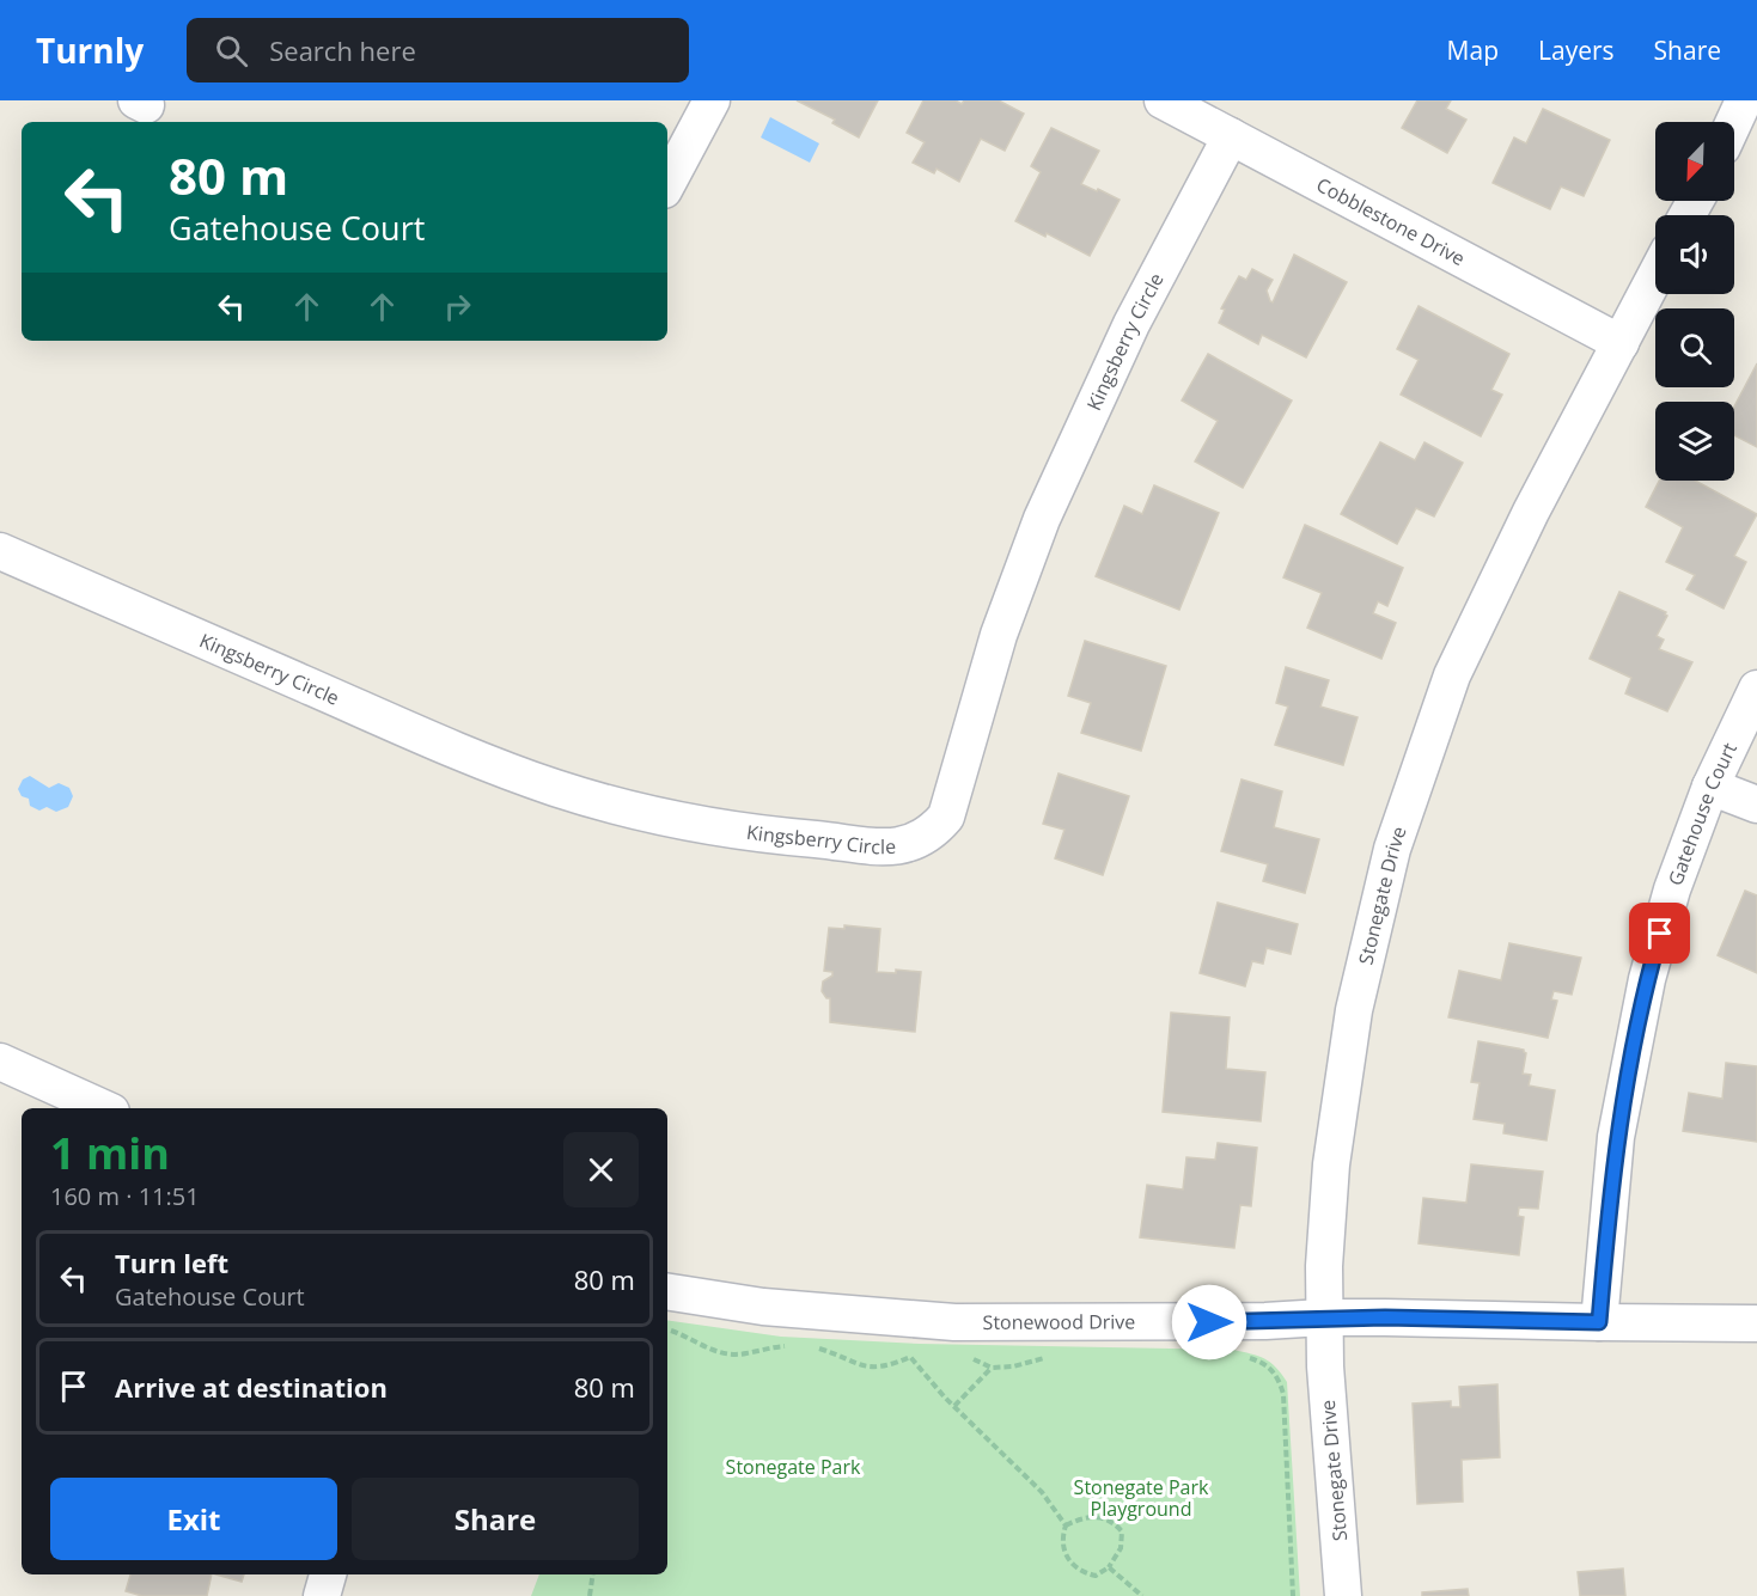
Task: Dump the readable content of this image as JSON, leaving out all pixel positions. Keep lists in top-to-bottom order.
{
  "streets": {
    "street": [
      "Cobblestone Drive",
      "Kingsberry Circle",
      "Gatehouse Court",
      "Stonegate Drive",
      "Stonewood Drive"
    ]
  },
  "crossings": [
    ["Cobblestone Drive", "Kingsberry Circle"],
    ["Cobblestone Drive", "Stonegate Drive"],
    ["Gatehouse Court", "Stonewood Drive"],
    ["Stonegate Drive", "Stonewood Drive"]
  ],
  "parks": ["Stonegate Park", "Stonegate Park Playground"],
  "north": "bottom left",
  "page": {
    "header": "Turnly",
    "search": "Search here",
    "nav": ["Map", "Layers", "Share"],
    "turn": ["80 m", "Gatehouse Court"],
    "heading": ["1 min", "160 m · 11:51"],
    "list": [
      {
        "name": "Turn left",
        "note": "Gatehouse Court",
        "value": "80 m"
      },
      {
        "name": "Arrive at destination",
        "value": "80 m"
      }
    ],
    "buttons": ["Exit", "Share"]
  }
}
